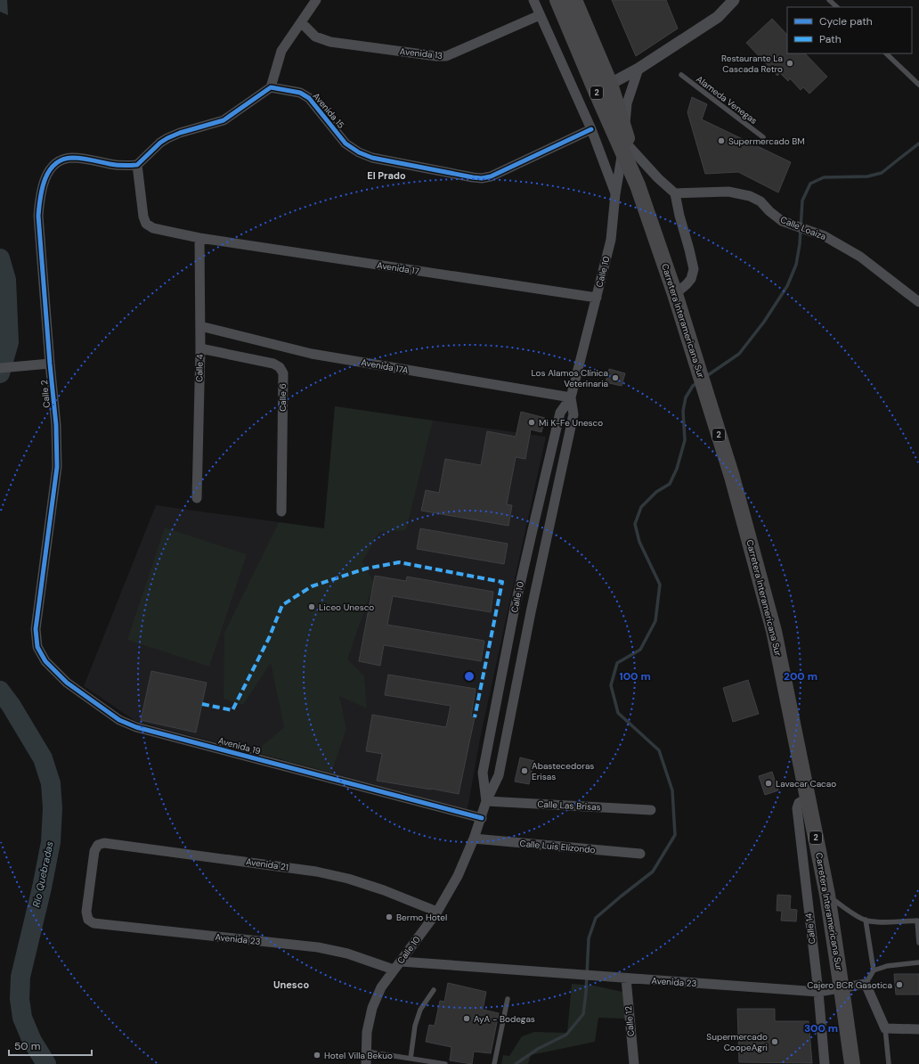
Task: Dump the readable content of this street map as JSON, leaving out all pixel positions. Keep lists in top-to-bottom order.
{
  "streets": {
    "highway": ["2", "Carretera Interamericana Sur"],
    "street": [
      "Avenida 13",
      "Avenida 15",
      "Calle Loaiza",
      "Avenida 17",
      "Calle 10",
      "Avenida 17A",
      "Calle 4",
      "Calle 2",
      "Calle 6",
      "Avenida 19",
      "Calle Las Brisas",
      "Calle Luis Elizondo",
      "Avenida 21",
      "Calle 14",
      "Avenida 23",
      "Calle 12"
    ],
    "lane": ["Alameda Venegas"]
  },
  "crossings": [
    ["Avenida 17", "Calle 10"],
    ["Avenida 17", "Calle 4"],
    ["Avenida 17", "Calle 2"],
    ["Calle 10", "Carretera Interamericana Sur"],
    ["Calle 10", "Avenida 17A"],
    ["Calle 10", "Avenida 19"],
    ["Calle 10", "Calle Las Brisas"],
    ["Calle 10", "Calle Luis Elizondo"],
    ["Calle 10", "Avenida 21"],
    ["Calle 10", "Avenida 23"],
    ["Carretera Interamericana Sur", "Calle 14"],
    ["Carretera Interamericana Sur", "Avenida 23"],
    ["Avenida 17A", "Calle 4"],
    ["Calle 4", "Calle 6"],
    ["Calle 2", "Avenida 19"],
    ["Avenida 21", "Avenida 23"],
    ["Calle 14", "Avenida 23"],
    ["Avenida 23", "Calle 12"]
  ],
  "districts": ["El Prado", "Unesco"],
  "water": ["Río Quebradas"],
  "places": [
    "Restaurante La Cascada Retro",
    "Supermercado BM",
    "Los Alamos Clínica Veterinaria",
    "Mi K-Fe Unesco",
    "Liceo Unesco",
    "Abastecedoras Erisas",
    "Lavacar Cacao",
    "Bermo Hotel",
    "Cajero BCR Gasotica",
    "AyA - Bodegas",
    "Supermercado CoopeAgri",
    "Hotel Villa Bekuo"
  ],
  "legend": ["Cycle path", "Path"],
  "scale_bar": "50 m",
  "rings": ["100 m", "200 m", "300 m"]
}
